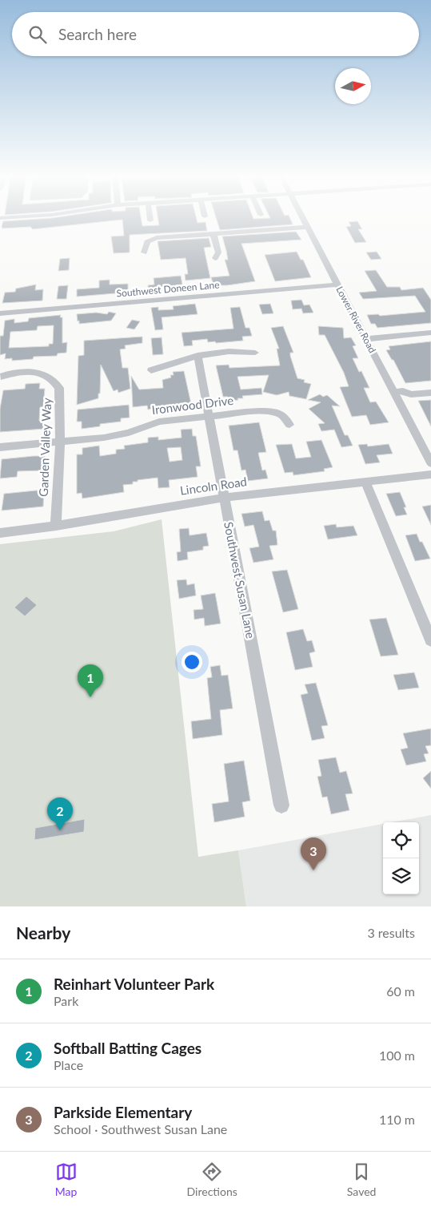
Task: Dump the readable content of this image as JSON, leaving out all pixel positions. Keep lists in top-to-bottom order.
{
  "streets": {
    "street": [
      "Southwest Doneen Lane",
      "Lower River Road",
      "Ironwood Drive",
      "Garden Valley Way",
      "Lincoln Road",
      "Southwest Susan Lane"
    ]
  },
  "crossings": [
    ["Southwest Doneen Lane", "Lower River Road"],
    ["Ironwood Drive", "Garden Valley Way"],
    ["Ironwood Drive", "Southwest Susan Lane"],
    ["Garden Valley Way", "Lincoln Road"],
    ["Lincoln Road", "Southwest Susan Lane"]
  ],
  "north": "right",
  "page": {
    "search": "Search here",
    "pins": ["1", "2", "3"],
    "heading": ["Nearby", "3 results"],
    "list": [
      {
        "mark": "1",
        "name": "Reinhart Volunteer Park",
        "note": "Park",
        "value": "60 m"
      },
      {
        "mark": "2",
        "name": "Softball Batting Cages",
        "note": "Place",
        "value": "100 m"
      },
      {
        "mark": "3",
        "name": "Parkside Elementary",
        "note": "School · Southwest Susan Lane",
        "value": "110 m"
      }
    ],
    "nav": ["Map", "Directions", "Saved"]
  }
}
